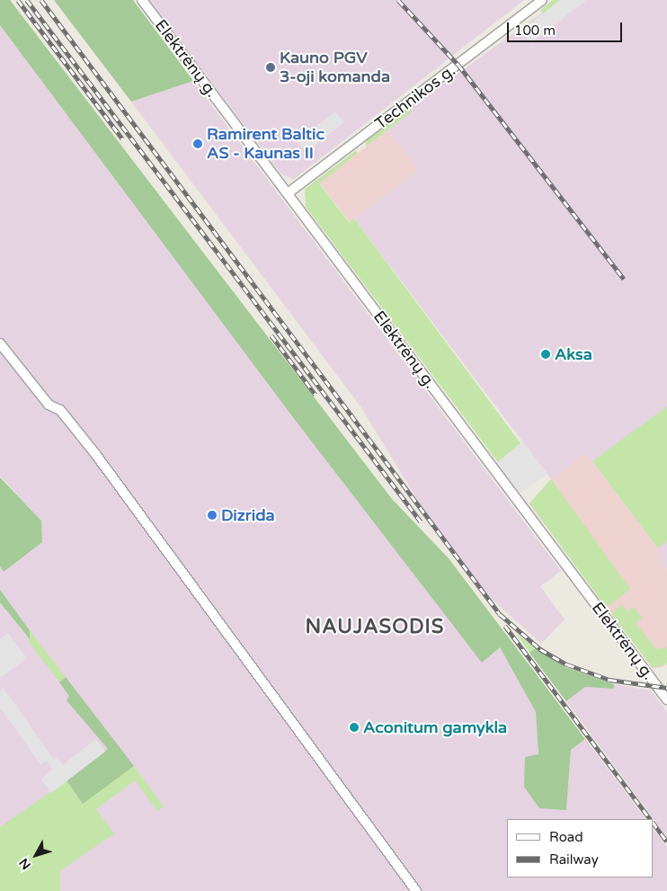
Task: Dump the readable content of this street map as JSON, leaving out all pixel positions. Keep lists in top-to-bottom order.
{
  "streets": {
    "street": ["Elektrėnų g.", "Technikos g."]
  },
  "crossings": [
    ["Elektrėnų g.", "Technikos g."]
  ],
  "districts": ["NAUJASODIS"],
  "places": [
    "Kauno PGV 3-oji komanda",
    "Ramirent Baltic AS - Kaunas II",
    "Aksa",
    "Dizrida",
    "Aconitum gamykla"
  ],
  "legend": ["Road", "Railway"],
  "scale_bar": "100 m",
  "north": "bottom left"
}
